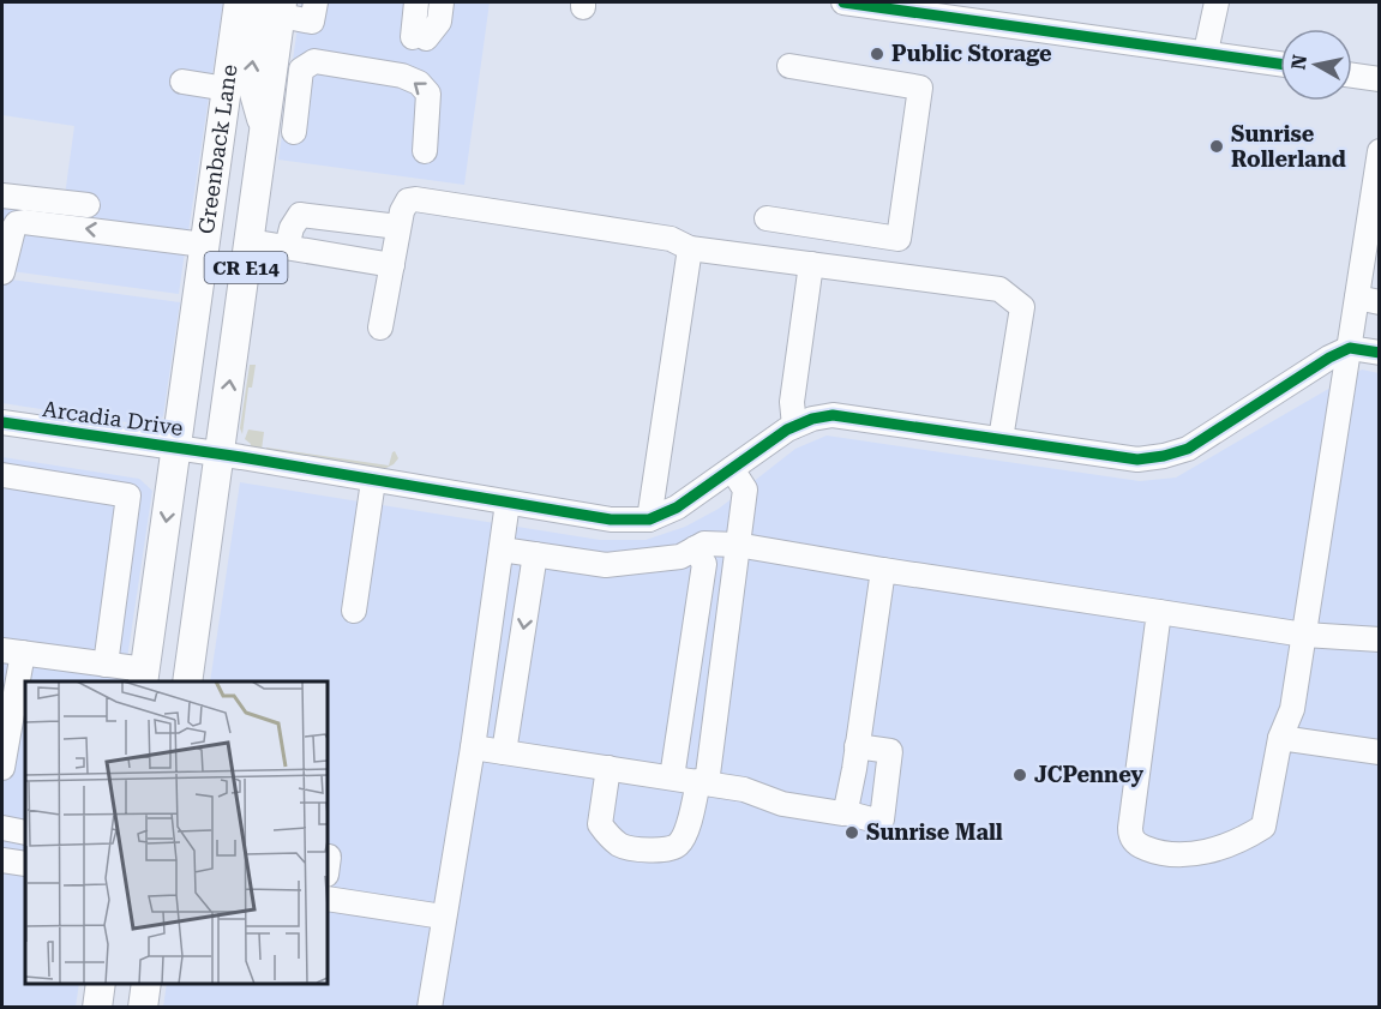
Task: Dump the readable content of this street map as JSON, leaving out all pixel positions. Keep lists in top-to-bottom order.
{
  "streets": {
    "main road": ["Greenback Lane", "CR E14"],
    "street": ["Arcadia Drive"]
  },
  "crossings": [
    ["Greenback Lane", "Arcadia Drive"]
  ],
  "places": [
    "Public Storage",
    "Sunrise Rollerland",
    "JCPenney",
    "Sunrise Mall"
  ],
  "north": "left"
}
